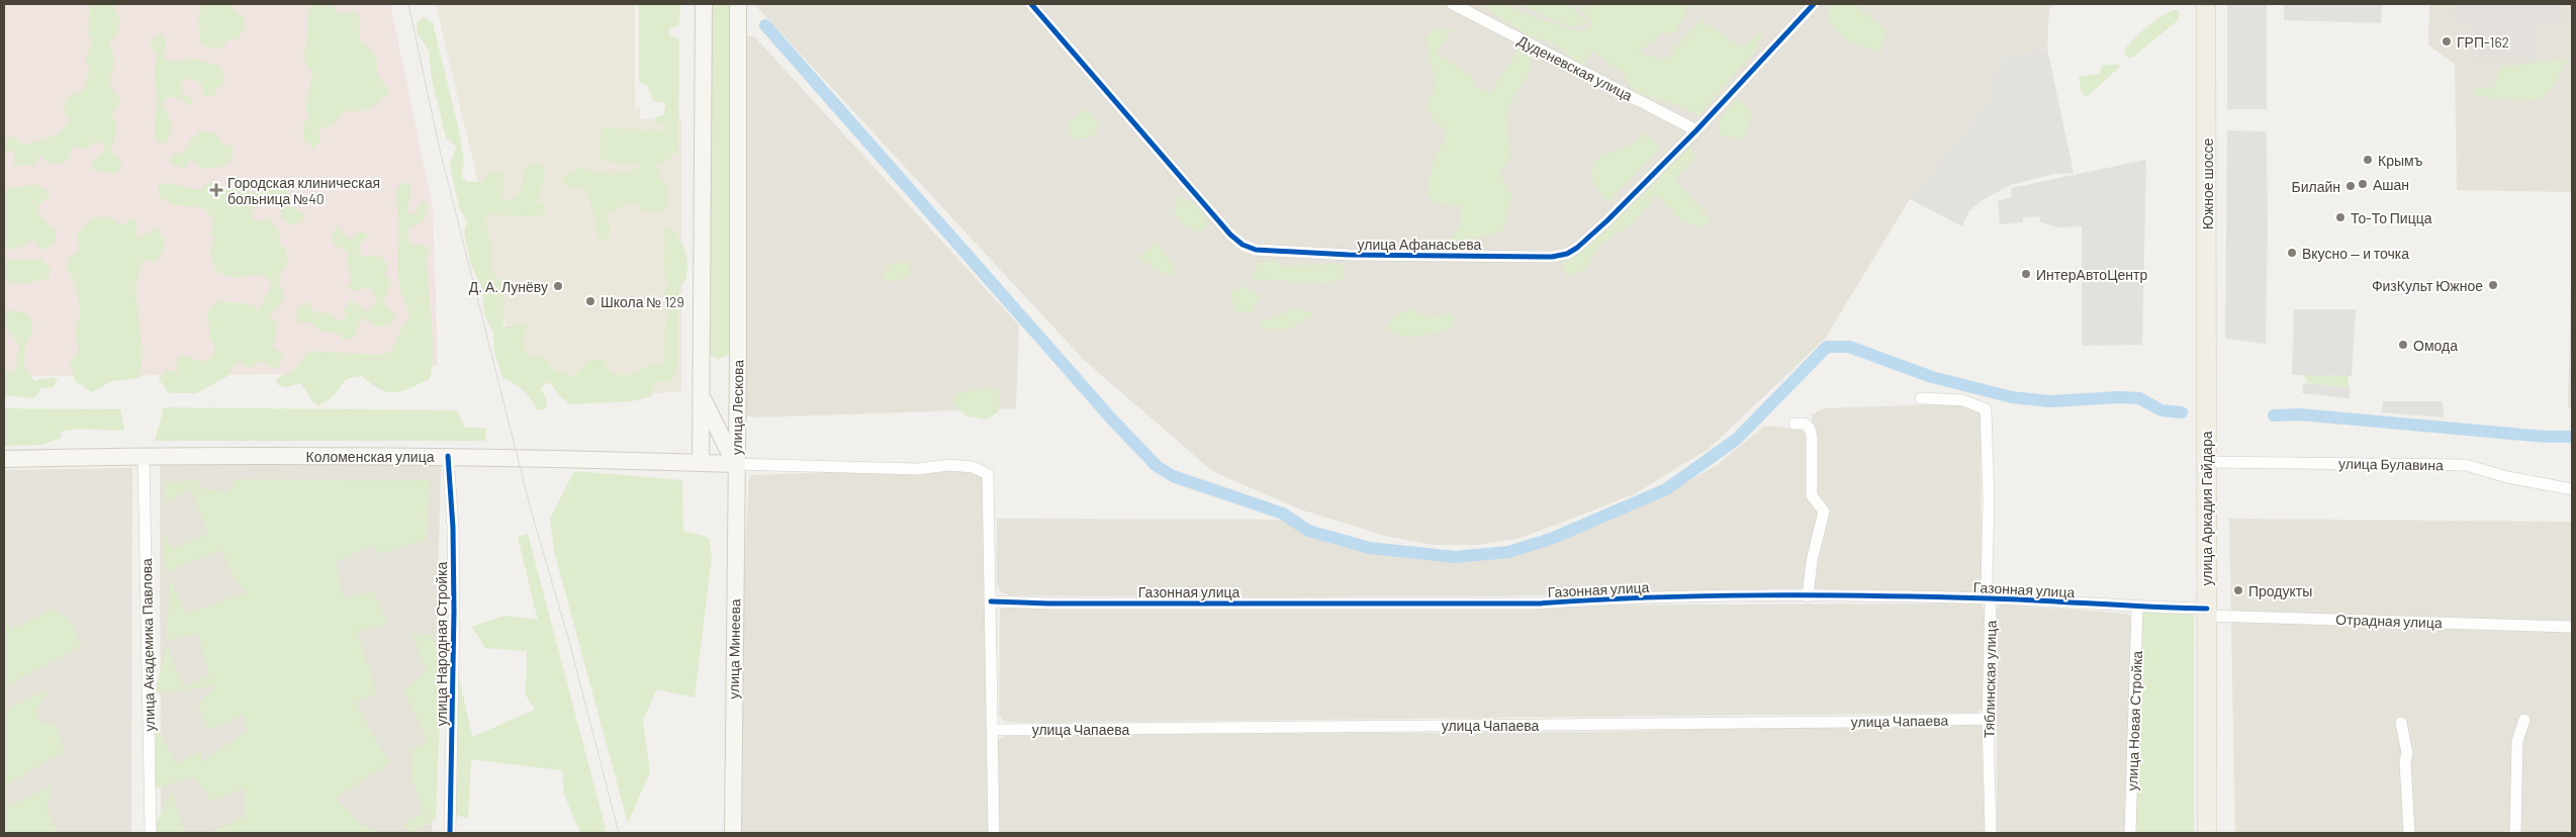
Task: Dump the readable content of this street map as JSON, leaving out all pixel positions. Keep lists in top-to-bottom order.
{
  "streets": {
    "main road": [
      "Южное шоссе",
      "улица Лескова",
      "Коломенская улица",
      "улица Аркадия Гайдара",
      "улица Минеева"
    ],
    "street": [
      "Дуденевская улица",
      "улица Афанасьева",
      "улица Булавина",
      "Газонная улица",
      "Отрадная улица",
      "улица Народная Стройка",
      "улица Академика Павлова",
      "Тяблинская улица",
      "улица Чапаева",
      "улица Новая Стройка"
    ]
  },
  "crossings": [
    ["Дуденевская улица", "улица Афанасьева"],
    ["Южное шоссе", "улица Аркадия Гайдара"],
    ["улица Лескова", "Коломенская улица"],
    ["улица Лескова", "улица Минеева"],
    ["Коломенская улица", "улица Народная Стройка"],
    ["Коломенская улица", "улица Академика Павлова"],
    ["Коломенская улица", "улица Минеева"],
    ["улица Булавина", "улица Аркадия Гайдара"],
    ["улица Аркадия Гайдара", "Газонная улица"],
    ["улица Аркадия Гайдара", "Отрадная улица"],
    ["Газонная улица", "Отрадная улица"],
    ["Газонная улица", "Тяблинская улица"],
    ["Газонная улица", "улица Новая Стройка"],
    ["Тяблинская улица", "улица Чапаева"]
  ],
  "places": {
    "other": [
      "ГРП-162",
      "Крымъ",
      "Ашан",
      "Билайн",
      "То-То Пицца",
      "Вкусно — и точка",
      "ИнтерАвтоЦентр",
      "ФизКульт Южное",
      "Д. А. Лунёву",
      "Школа № 129",
      "Омода",
      "Продукты"
    ],
    "health": ["Городская клиническая больница №40"]
  }
}
